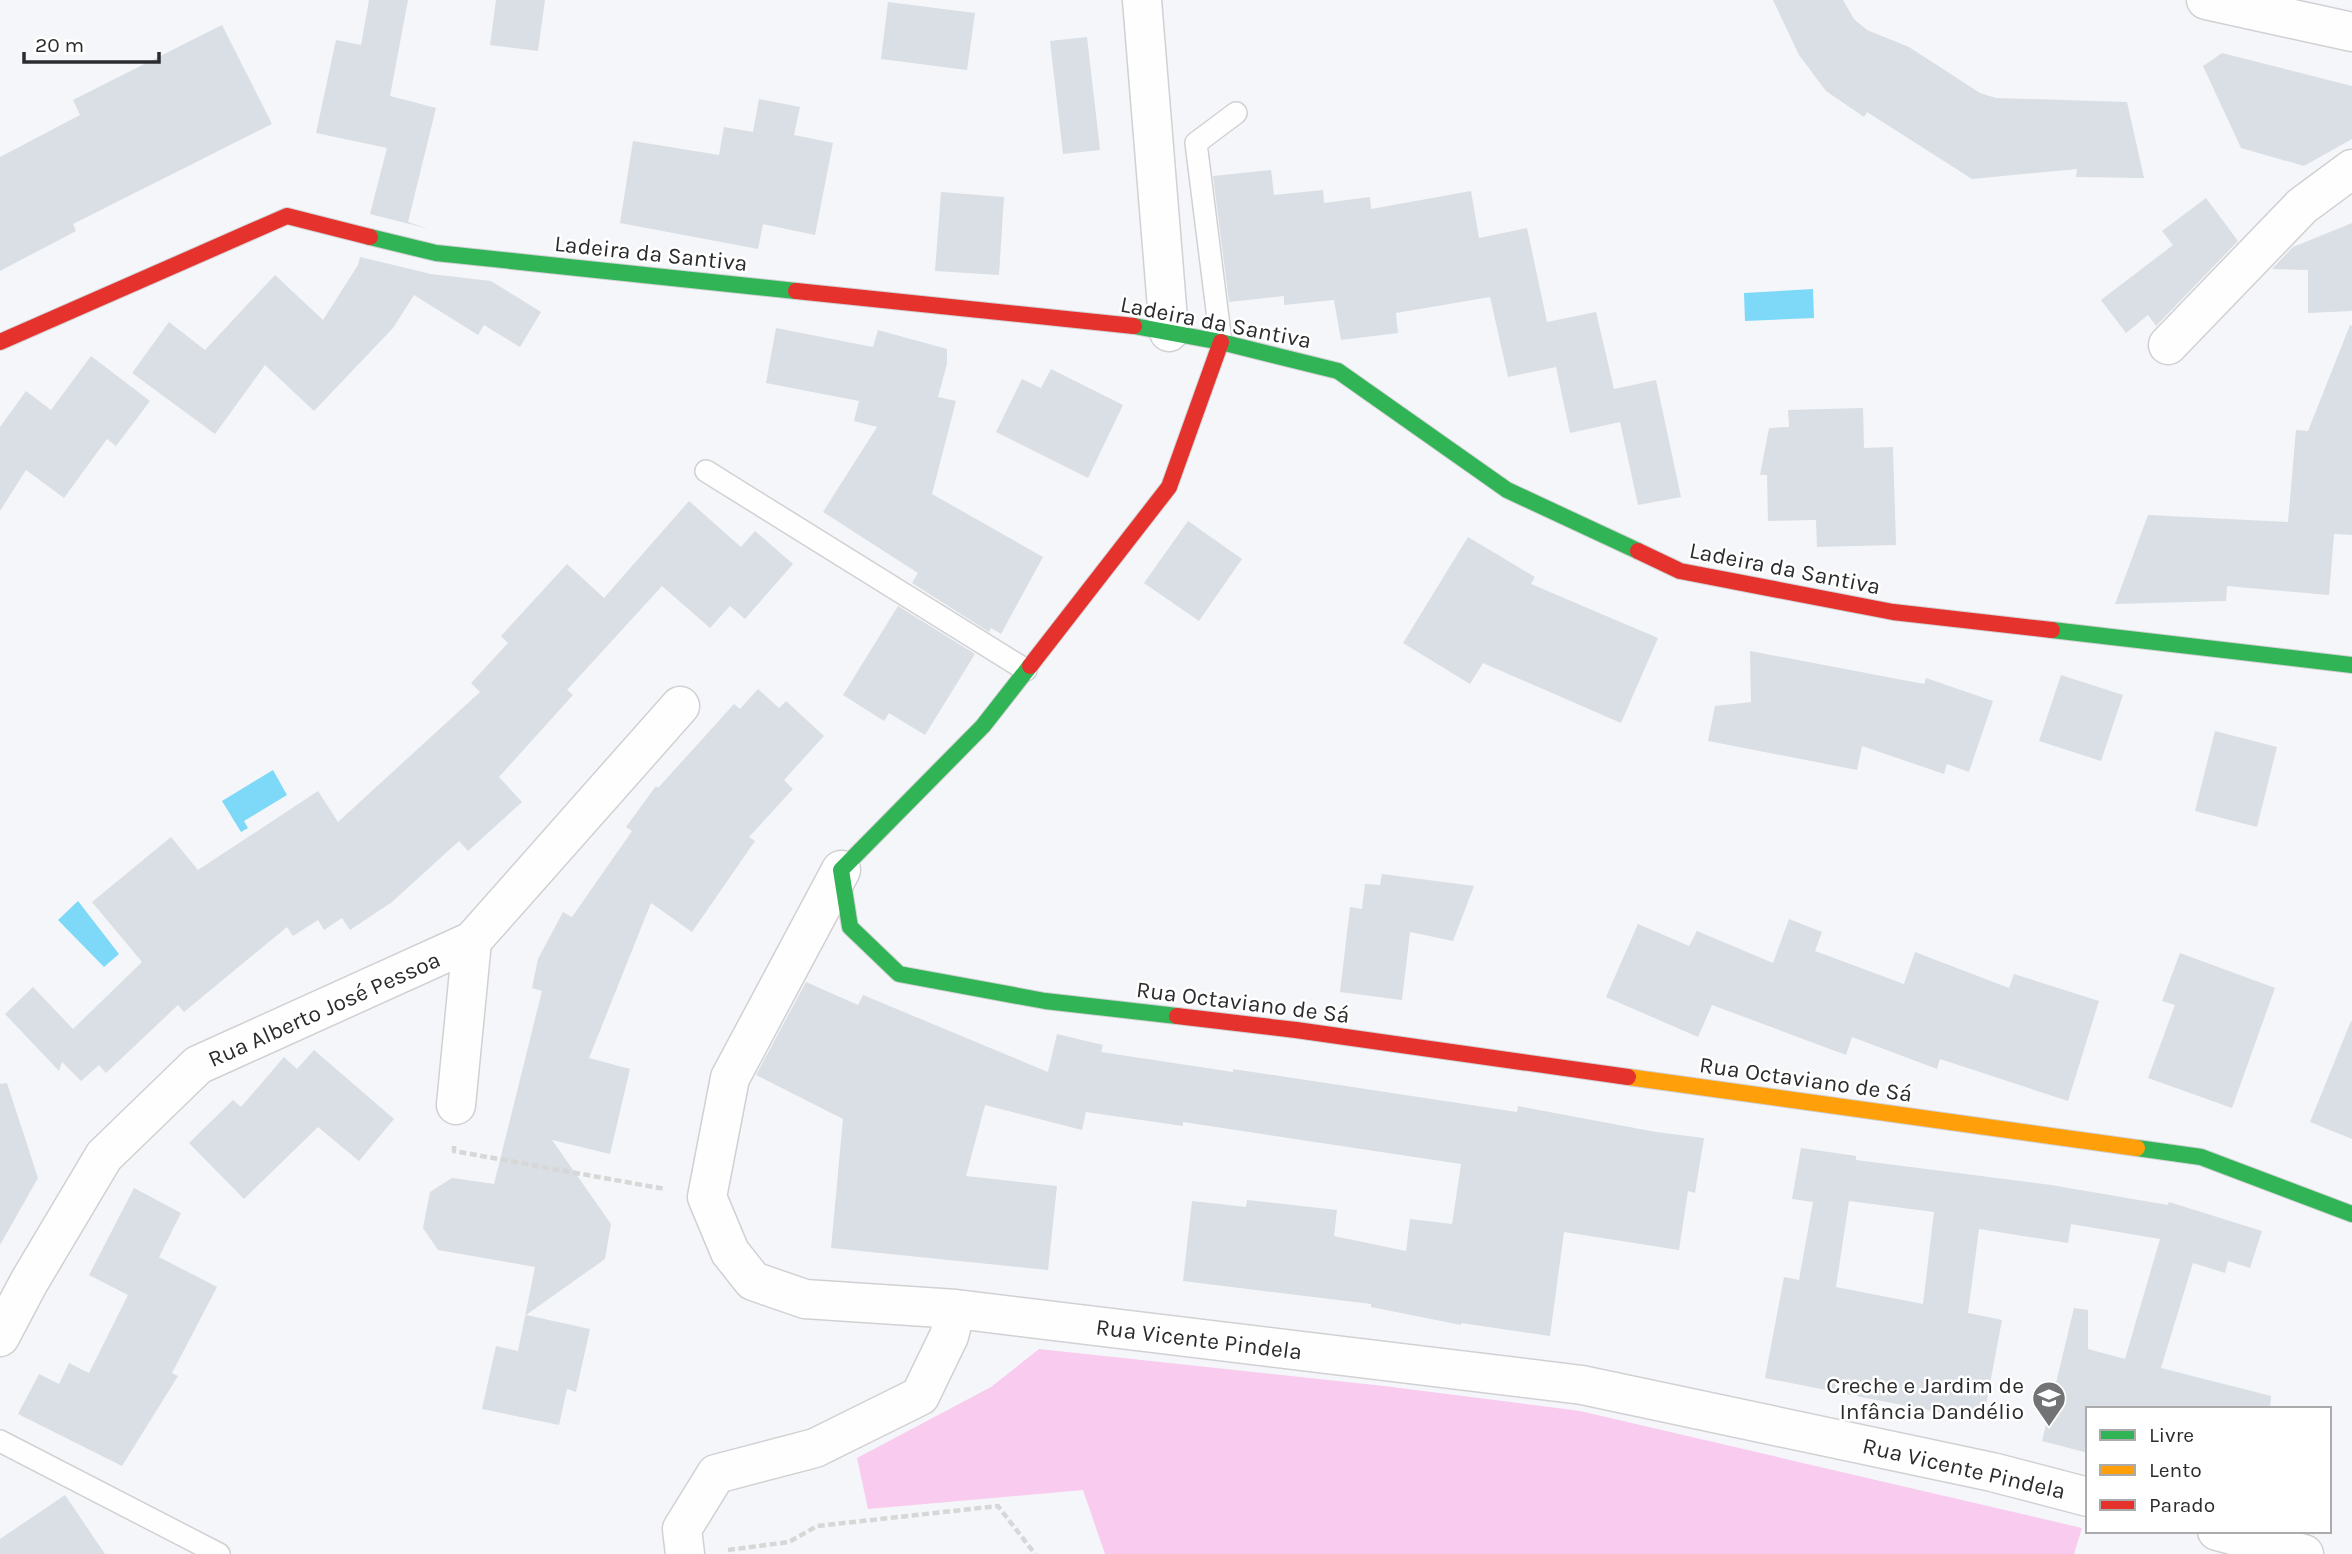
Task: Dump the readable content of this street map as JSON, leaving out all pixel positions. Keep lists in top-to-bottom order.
{
  "streets": {
    "street": [
      "Ladeira da Santiva",
      "Rua Octaviano de Sá",
      "Rua Alberto José Pessoa",
      "Rua Vicente Pindela"
    ]
  },
  "crossings": [
    ["Rua Octaviano de Sá", "Rua Vicente Pindela"]
  ],
  "places": {
    "school or university": ["Creche e Jardim de Infância Dandélio"]
  },
  "legend": ["Livre", "Lento", "Parado"],
  "scale_bar": "20 m"
}
